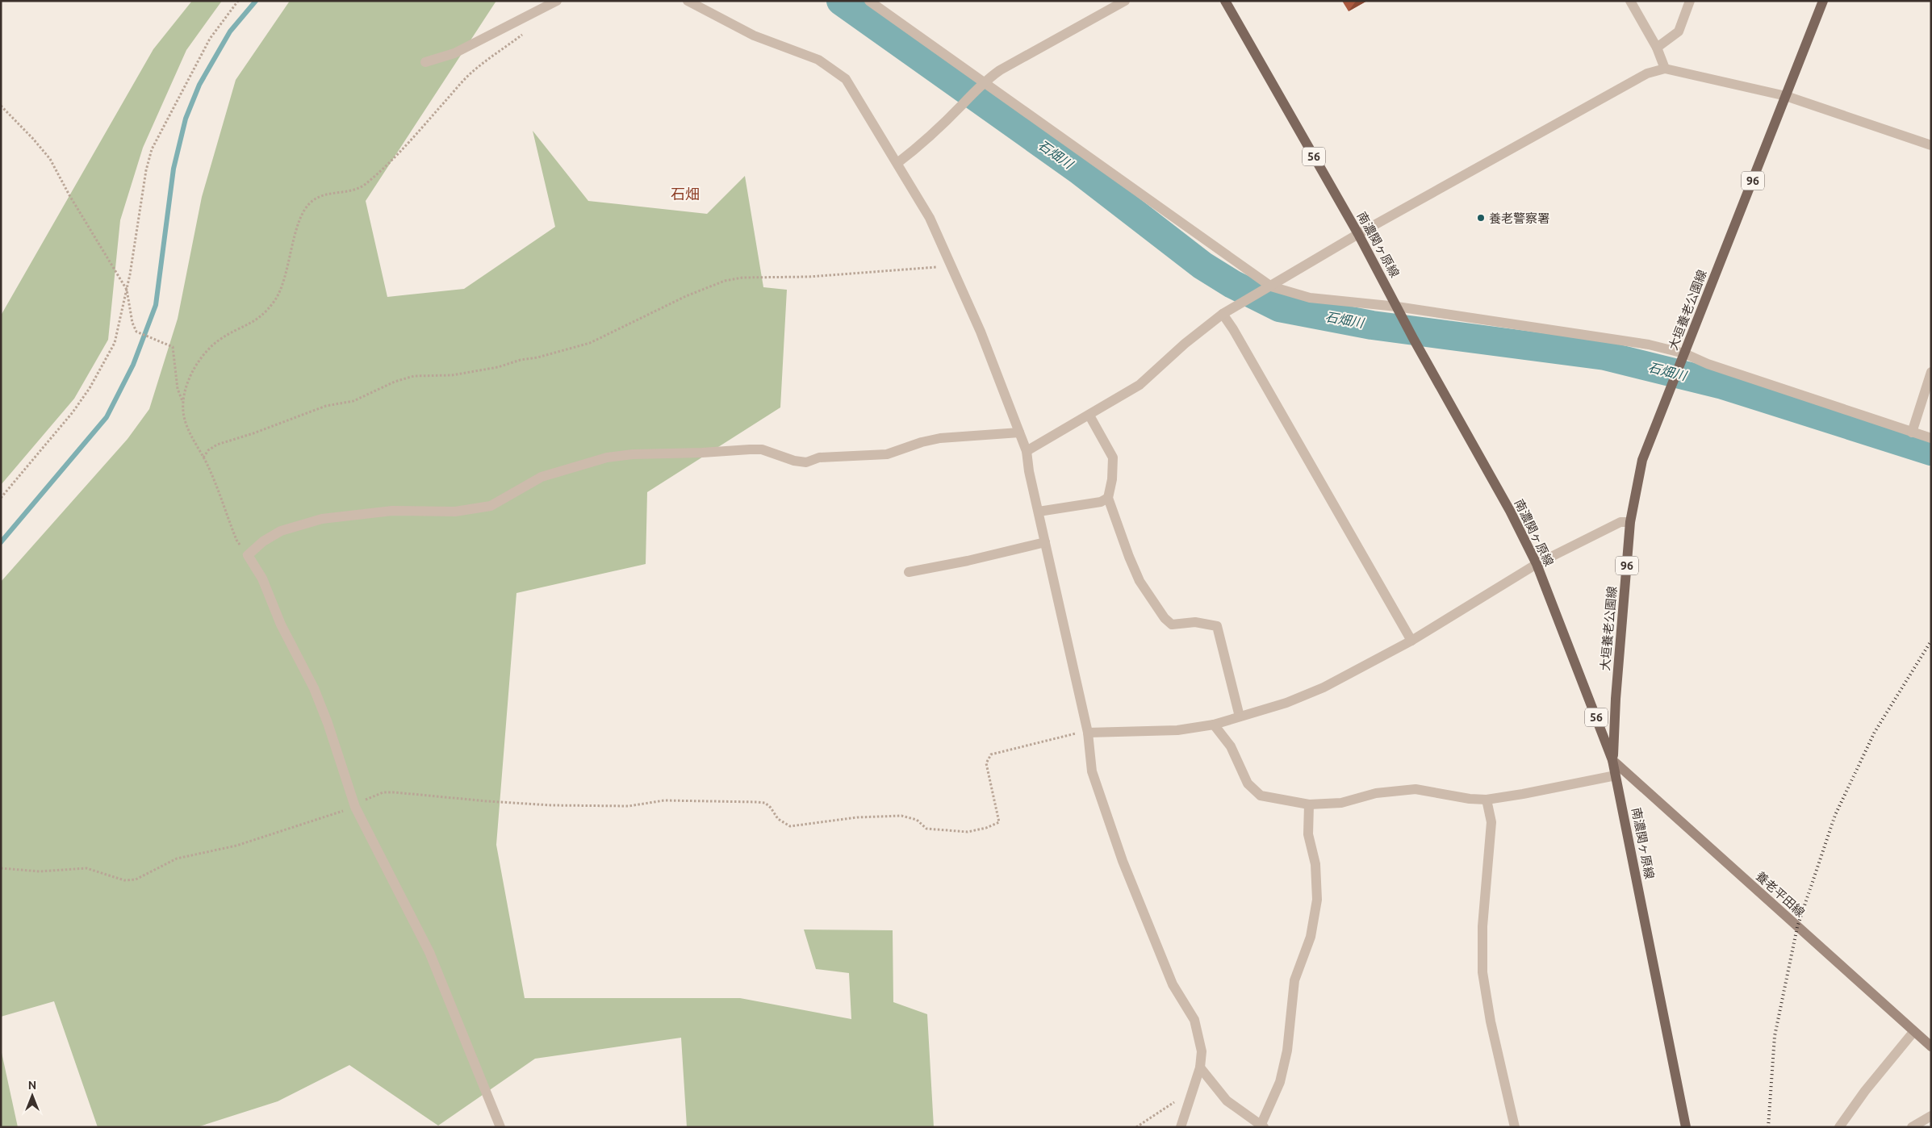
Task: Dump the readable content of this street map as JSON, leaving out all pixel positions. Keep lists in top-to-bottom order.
{
  "streets": {
    "main road": [
      "56",
      "96",
      "南濃関ヶ原線",
      "大垣養老公園線",
      "養老平田線"
    ]
  },
  "crossings": [
    ["南濃関ヶ原線", "大垣養老公園線"],
    ["南濃関ヶ原線", "養老平田線"],
    ["大垣養老公園線", "養老平田線"]
  ],
  "districts": ["石畑"],
  "water": ["石畑川"],
  "places": ["養老警察署"],
  "north": "top"
}
